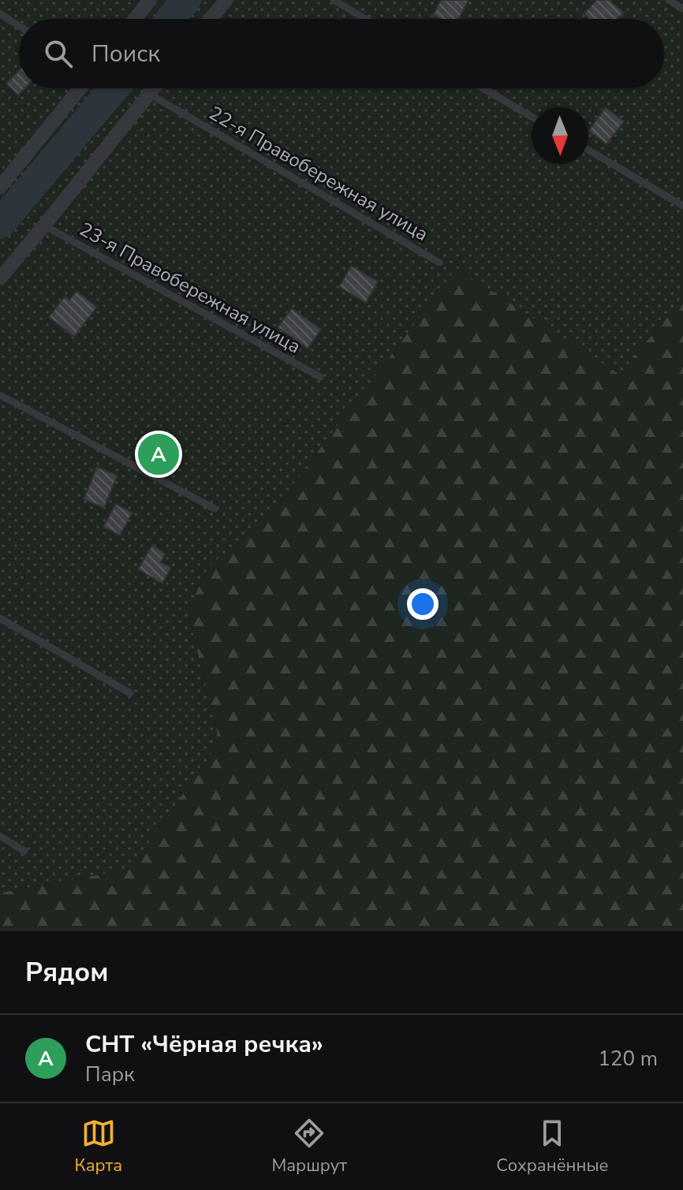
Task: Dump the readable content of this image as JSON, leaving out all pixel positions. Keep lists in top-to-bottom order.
{
  "streets": {
    "lane": ["22-я Правобережная улица", "23-я Правобережная улица"]
  },
  "north": "bottom",
  "page": {
    "search": "Поиск",
    "pins": "A",
    "heading": "Рядом",
    "list": [
      {
        "mark": "A",
        "name": "СНТ «Чёрная речка»",
        "note": "Парк",
        "value": "120 m"
      }
    ],
    "nav": ["Карта", "Маршрут", "Сохранённые"]
  }
}
